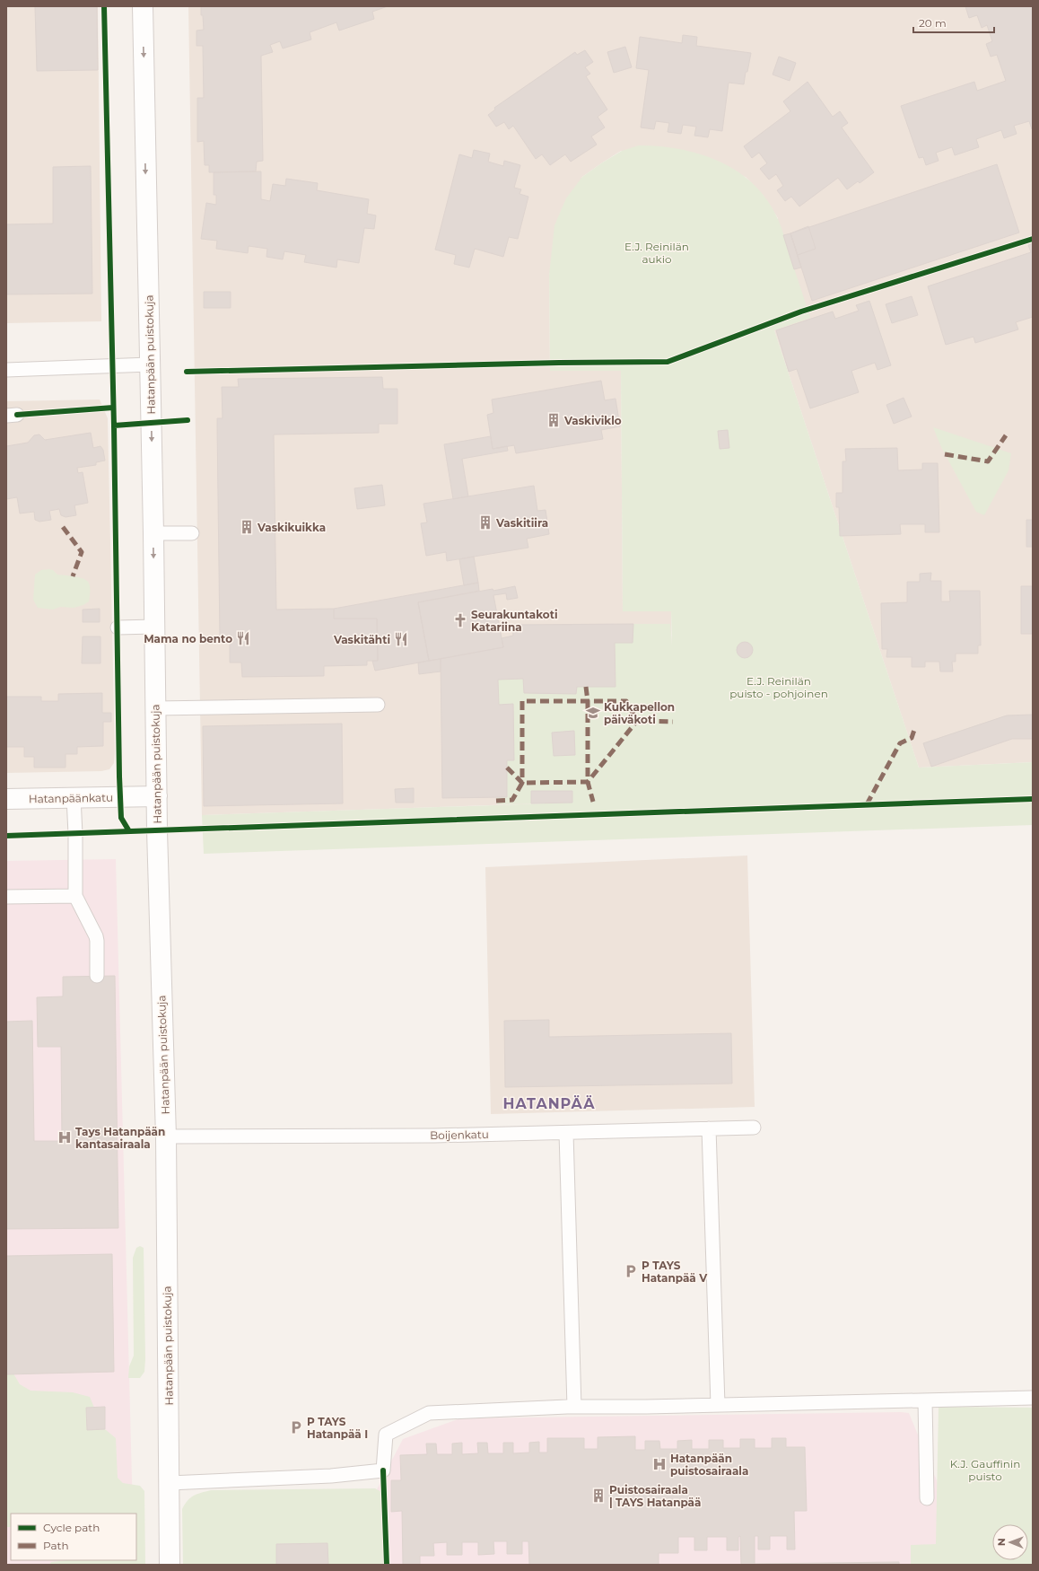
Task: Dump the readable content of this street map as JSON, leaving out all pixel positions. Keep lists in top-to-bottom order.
{
  "streets": {
    "street": ["Hatanpään puistokuja", "Hatanpäänkatu"],
    "lane": ["Boijenkatu"]
  },
  "crossings": [
    ["Hatanpään puistokuja", "Hatanpäänkatu"],
    ["Hatanpään puistokuja", "Boijenkatu"]
  ],
  "one_way": ["Hatanpään puistokuja"],
  "districts": ["HATANPÄÄ"],
  "parks": ["E.J. Reinilän aukio", "E.J. Reinilän puisto - pohjoinen", "K.J. Gauffinin puisto"],
  "places": {
    "building": [
      "Vaskiviklo",
      "Vaskitiira",
      "Vaskikuikka",
      "Puistosairaala | TAYS Hatanpää"
    ],
    "church": ["Seurakuntakoti Katariina"],
    "restaurant": ["Mama no bento", "Vaskitähti"],
    "school or university": ["Kukkapellon päiväkoti"],
    "hospital": ["Tays Hatanpään kantasairaala", "Hatanpään puistosairaala"],
    "parking": ["P TAYS Hatanpää V", "P TAYS Hatanpää I"]
  },
  "legend": ["Cycle path", "Path"],
  "scale_bar": "20 m",
  "north": "left"
}
